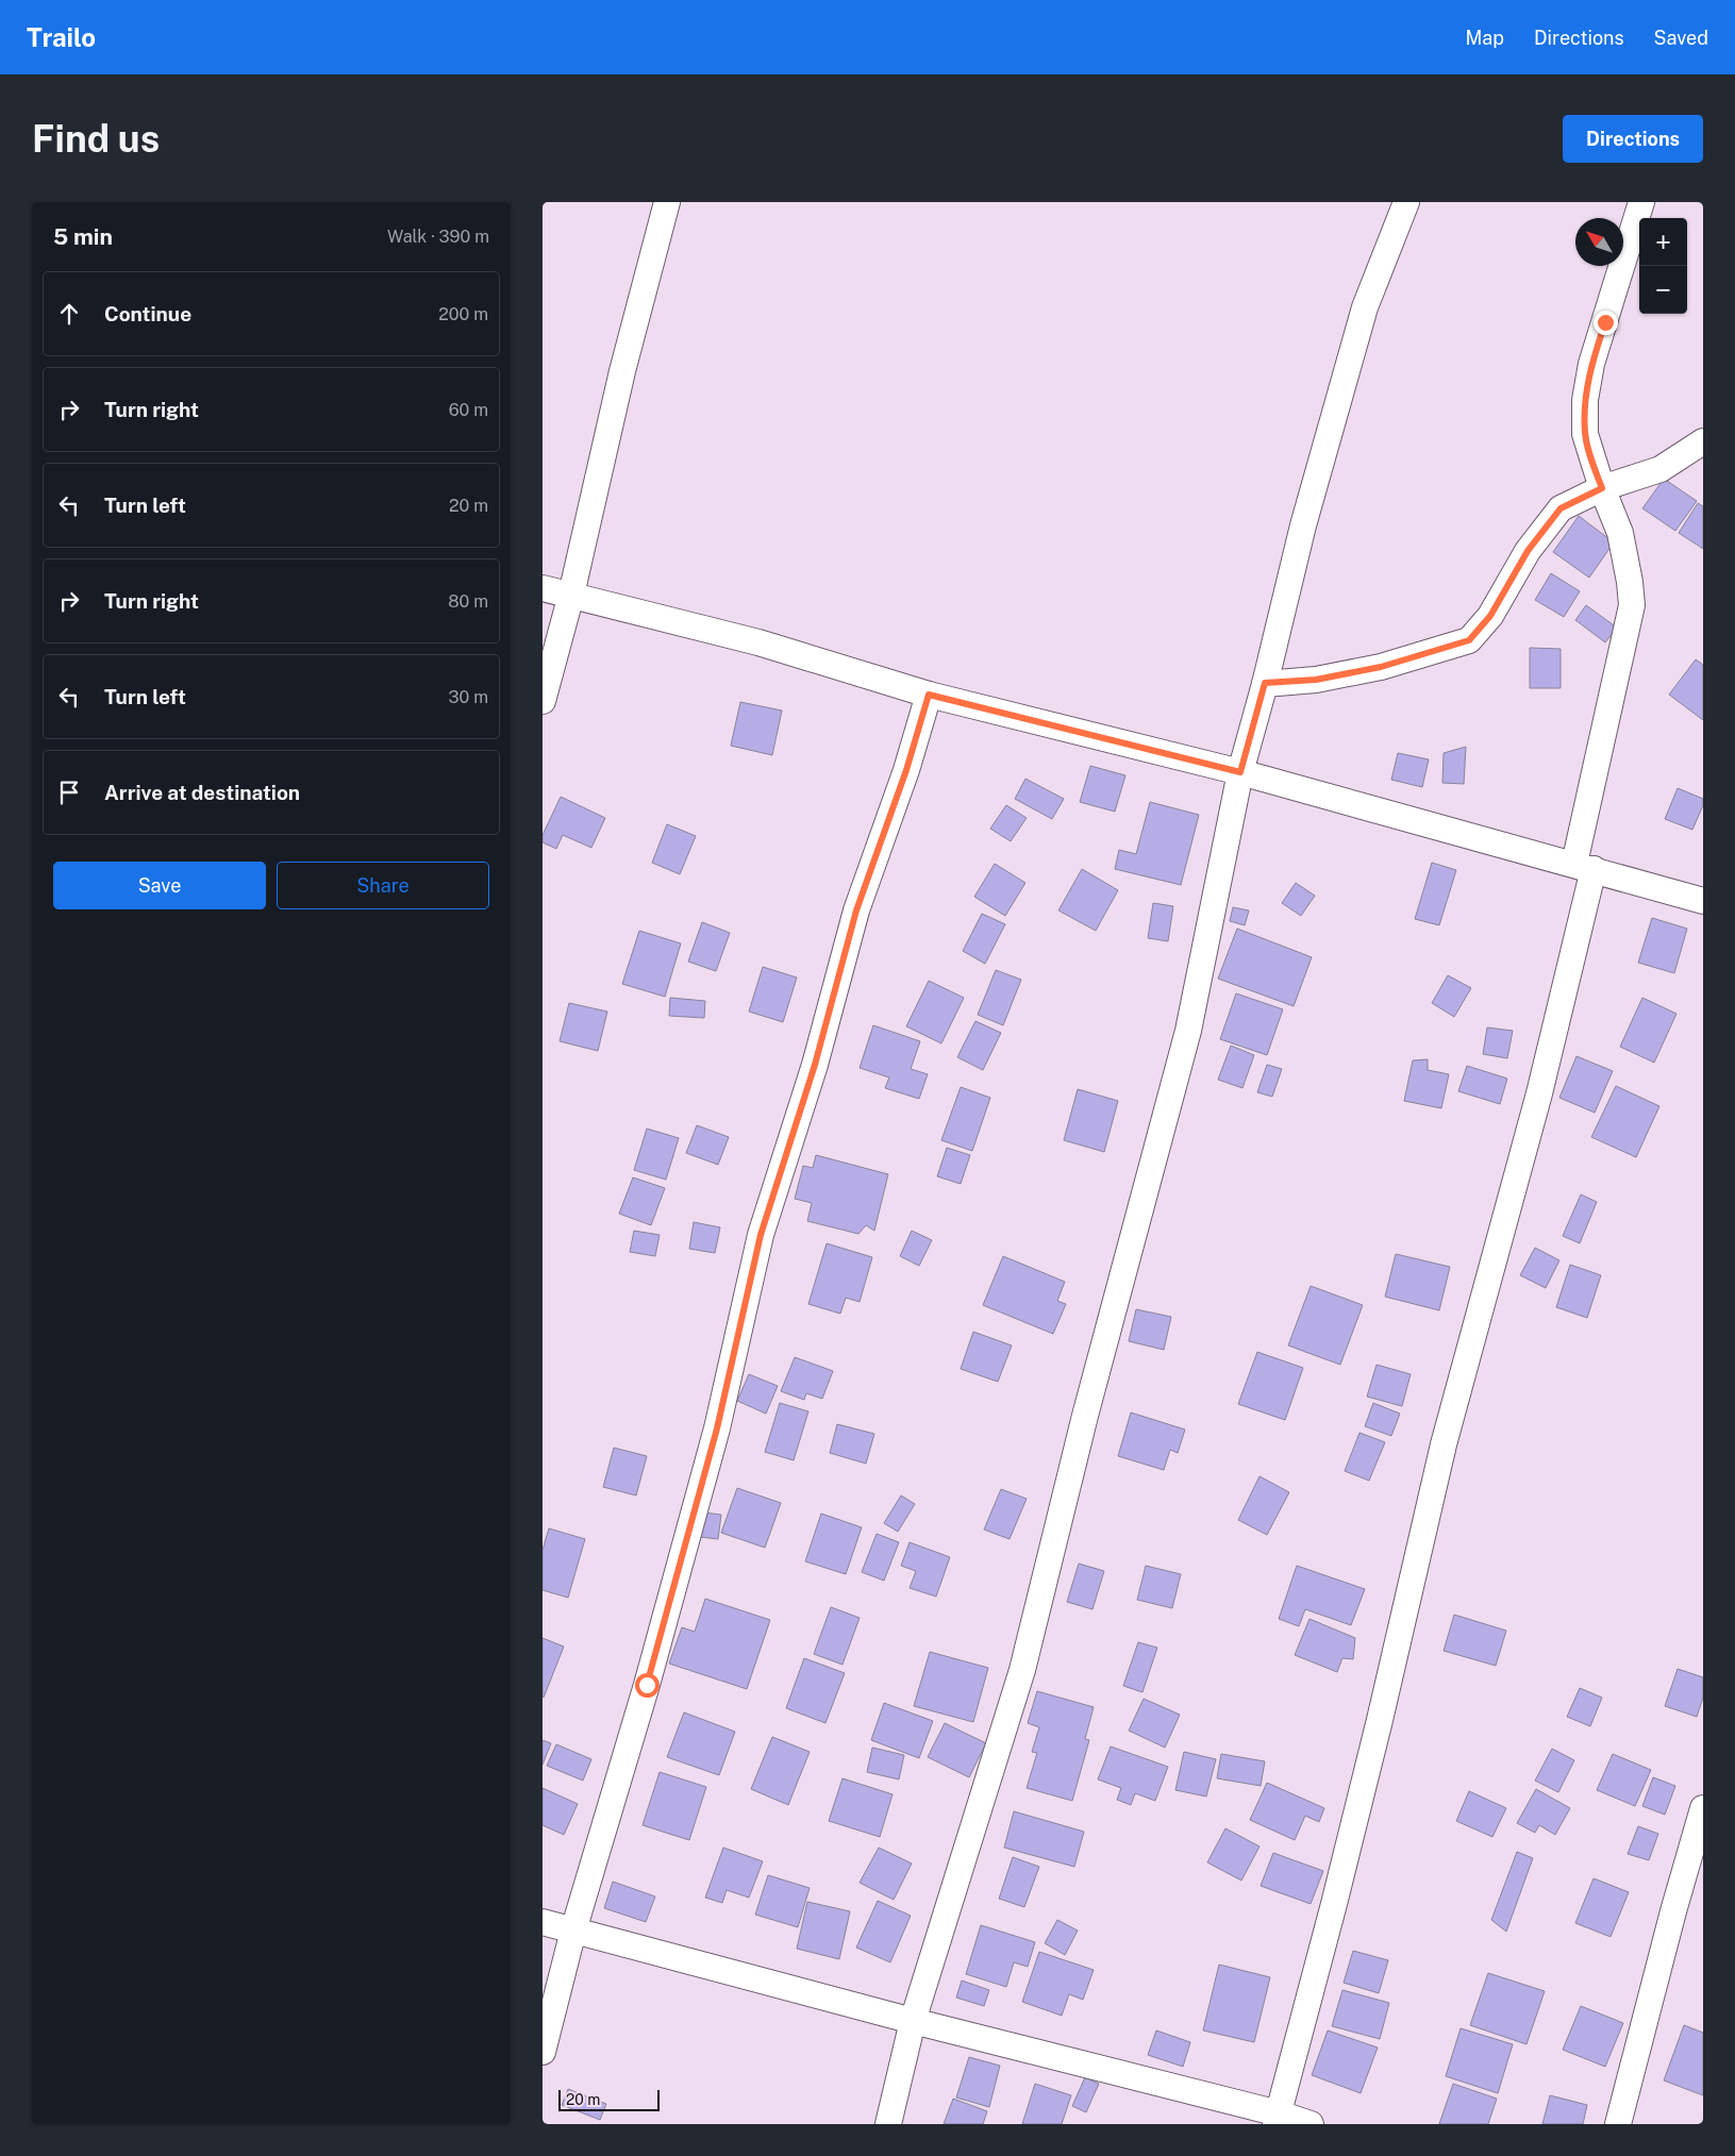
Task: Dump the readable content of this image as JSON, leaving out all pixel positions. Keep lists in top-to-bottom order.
{
  "scale_bar": "20 m",
  "north": "top left",
  "page": {
    "header": "Trailo",
    "nav": ["Map", "Directions", "Saved"],
    "buttons": [
      "Directions",
      ["Save", "Share"]
    ],
    "title": "Find us",
    "heading": ["5 min", "Walk · 390 m"],
    "map_buttons": ["+", "−"],
    "list": [
      ["Continue", "200 m"],
      ["Turn right", "60 m"],
      ["Turn left", "20 m"],
      ["Turn right", "80 m"],
      ["Turn left", "30 m"],
      "Arrive at destination"
    ],
    "scale": "20 m"
  }
}
